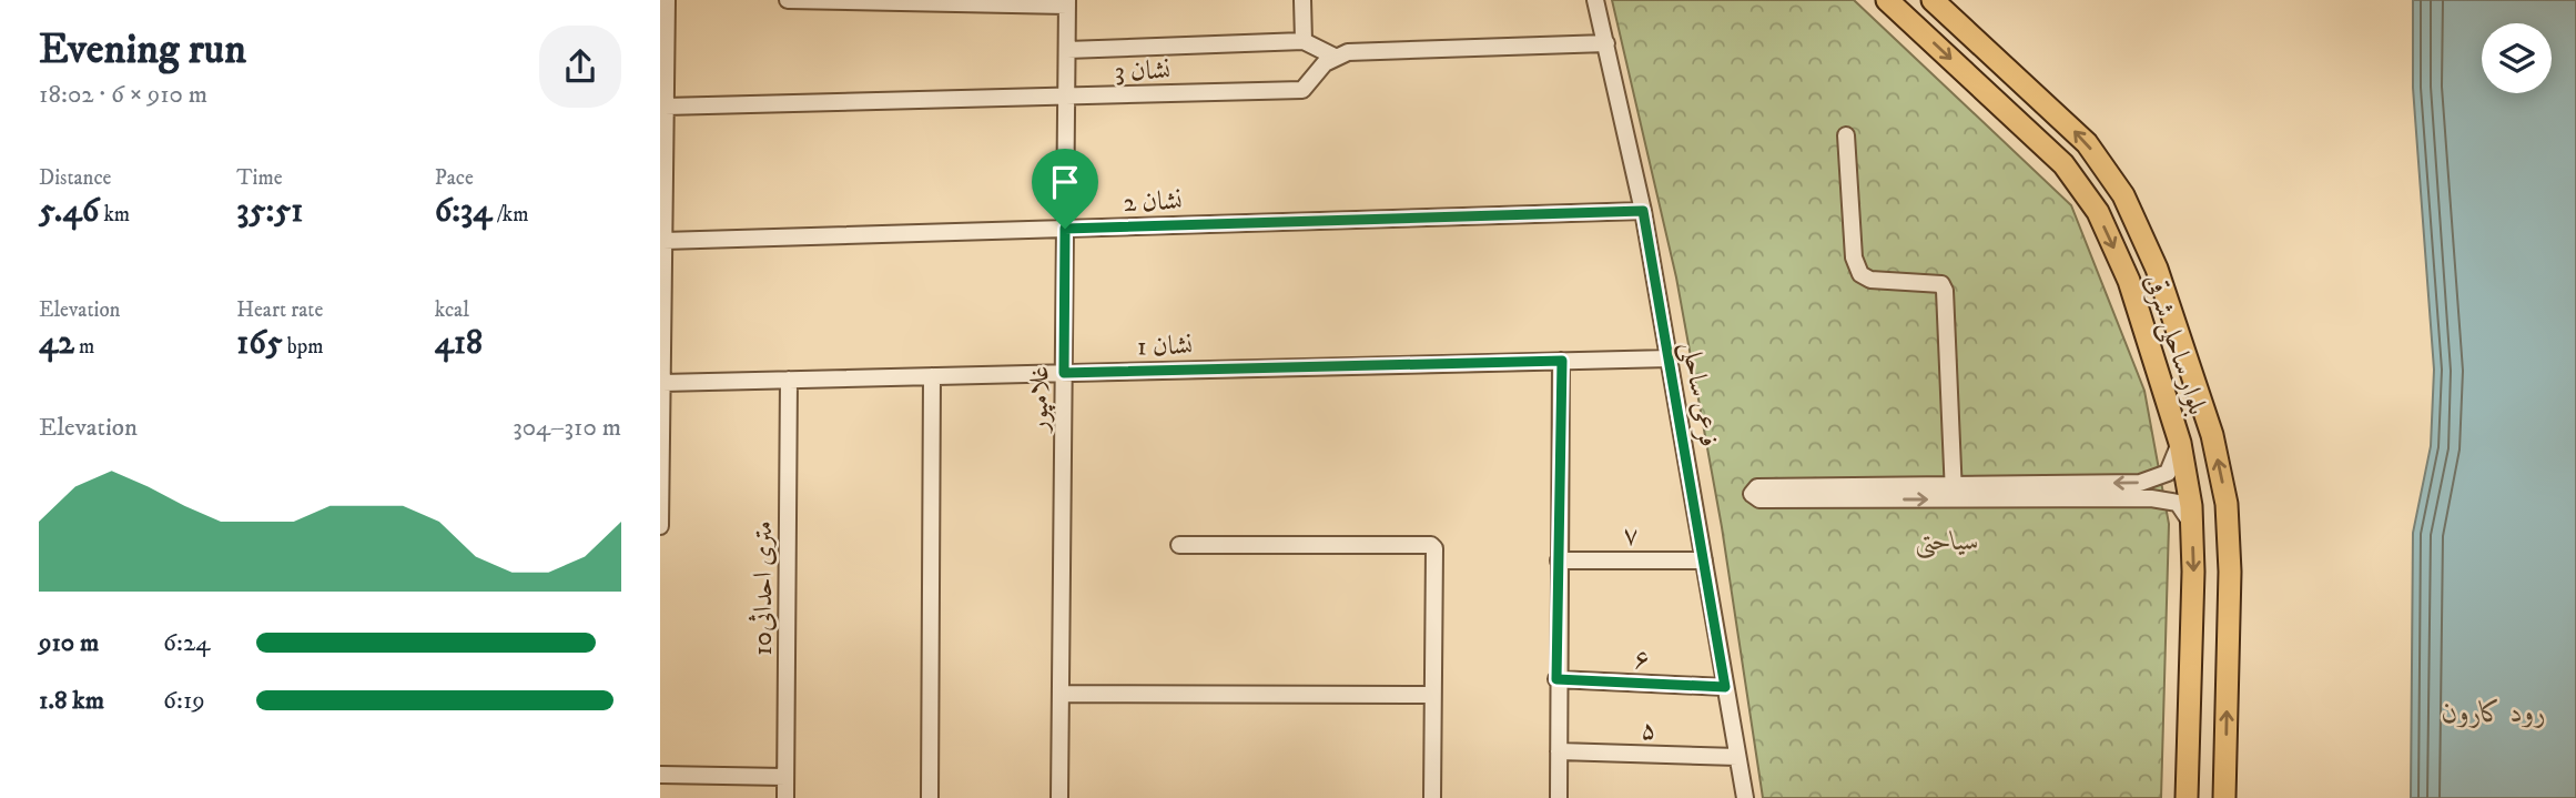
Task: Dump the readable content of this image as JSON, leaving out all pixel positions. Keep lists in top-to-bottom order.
{
  "streets": {
    "main road": ["بلوار ساحلی شرقی"],
    "street": [
      "نشان 3",
      "نشان 2",
      "نشان 1",
      "فرعی ساحلی",
      "غلامپور",
      "۷",
      "10متری احداثی",
      "۶",
      "۵"
    ]
  },
  "crossings": [
    ["نشان 3", "غلامپور"],
    ["نشان 2", "فرعی ساحلی"],
    ["نشان 2", "غلامپور"],
    ["نشان 1", "فرعی ساحلی"],
    ["نشان 1", "غلامپور"],
    ["نشان 1", "10متری احداثی"],
    ["فرعی ساحلی", "۷"],
    ["فرعی ساحلی", "۶"],
    ["فرعی ساحلی", "۵"]
  ],
  "water": ["رود کارون"],
  "parks": ["سیاحتی"],
  "page": {
    "heading": ["Evening run", "18:02 · 6 × 910 m"],
    "stats": [
      ["Distance", "5.46 km"],
      ["Time", "35:51"],
      ["Pace", "6:34 /km"],
      ["Elevation", "42 m"],
      ["Heart rate", "165 bpm"],
      ["kcal", "418"]
    ],
    "chart": ["Elevation", "304–310 m"],
    "list": [
      {
        "name": "910 m",
        "note": "6:24"
      },
      {
        "name": "1.8 km",
        "note": "6:19"
      }
    ]
  }
}
